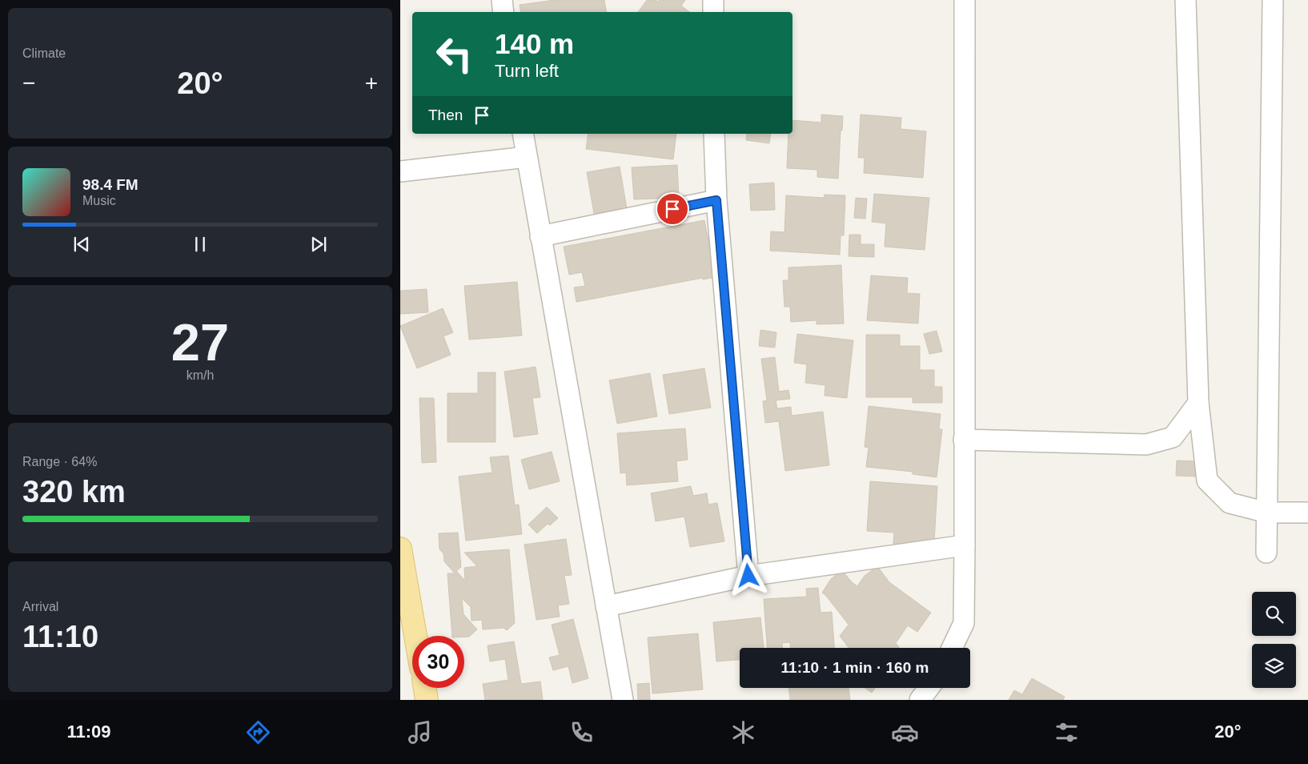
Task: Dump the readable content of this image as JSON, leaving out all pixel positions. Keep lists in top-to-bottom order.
{
  "page": {
    "tile": [
      "Climate",
      ["27", "km/h"],
      ["Range · 64%", "320 km"],
      ["Arrival", "11:10"]
    ],
    "turn": ["140 m", "Turn left"],
    "heat": ["−", "20°", "+"],
    "then": "Then",
    "song": ["98.4 FM", "Music"],
    "limit": "30",
    "trip": "11:10 · 1 min · 160 m",
    "tabs": ["11:09", "20°"]
  }
}
